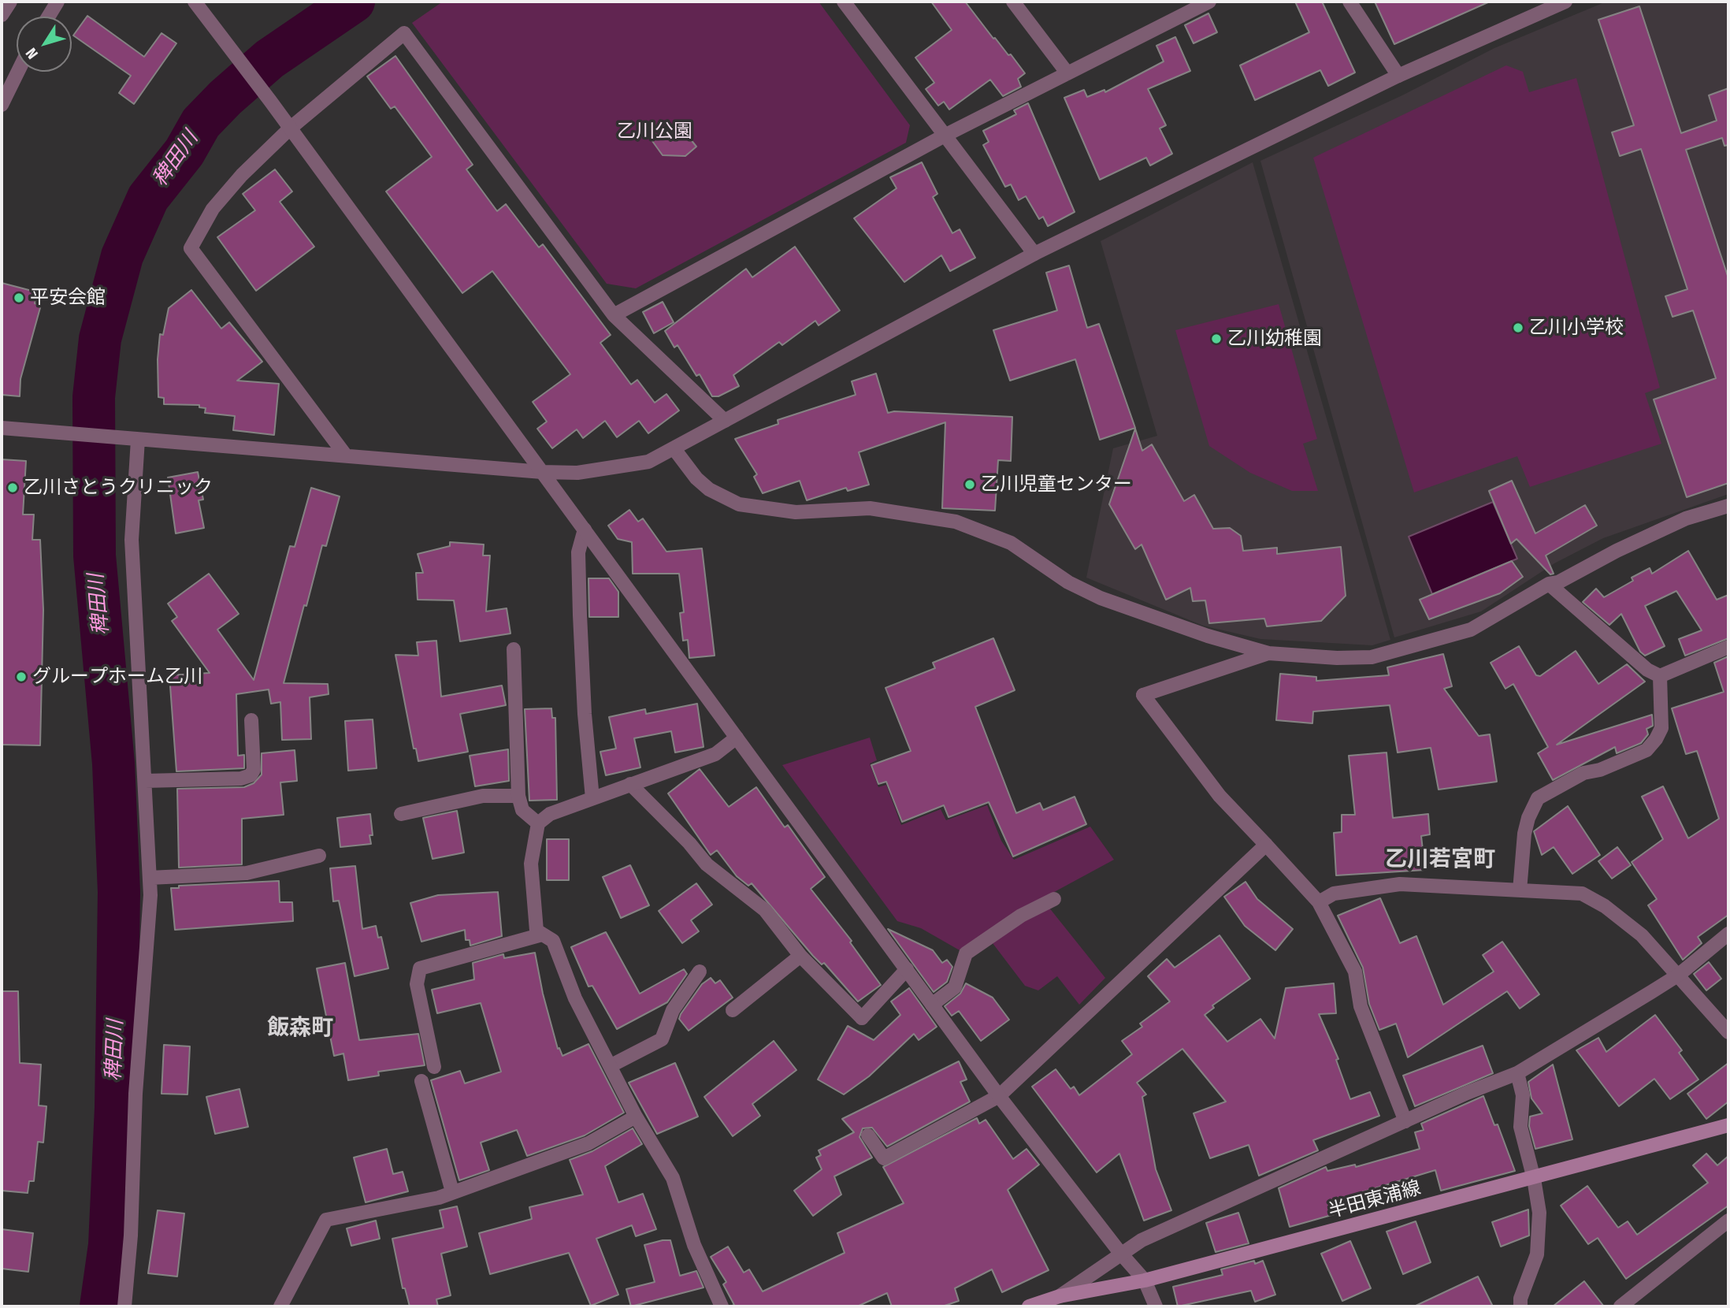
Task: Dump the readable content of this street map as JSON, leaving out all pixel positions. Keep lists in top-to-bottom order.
{
  "streets": {
    "main road": ["半田東浦線"]
  },
  "districts": ["乙川若宮町", "飯森町"],
  "water": ["稗田川"],
  "parks": ["乙川公園"],
  "places": [
    "平安会館",
    "乙川小学校",
    "乙川幼稚園",
    "乙川児童センター",
    "乙川さとうクリニック",
    "グループホーム乙川"
  ],
  "north": "bottom left"
}
